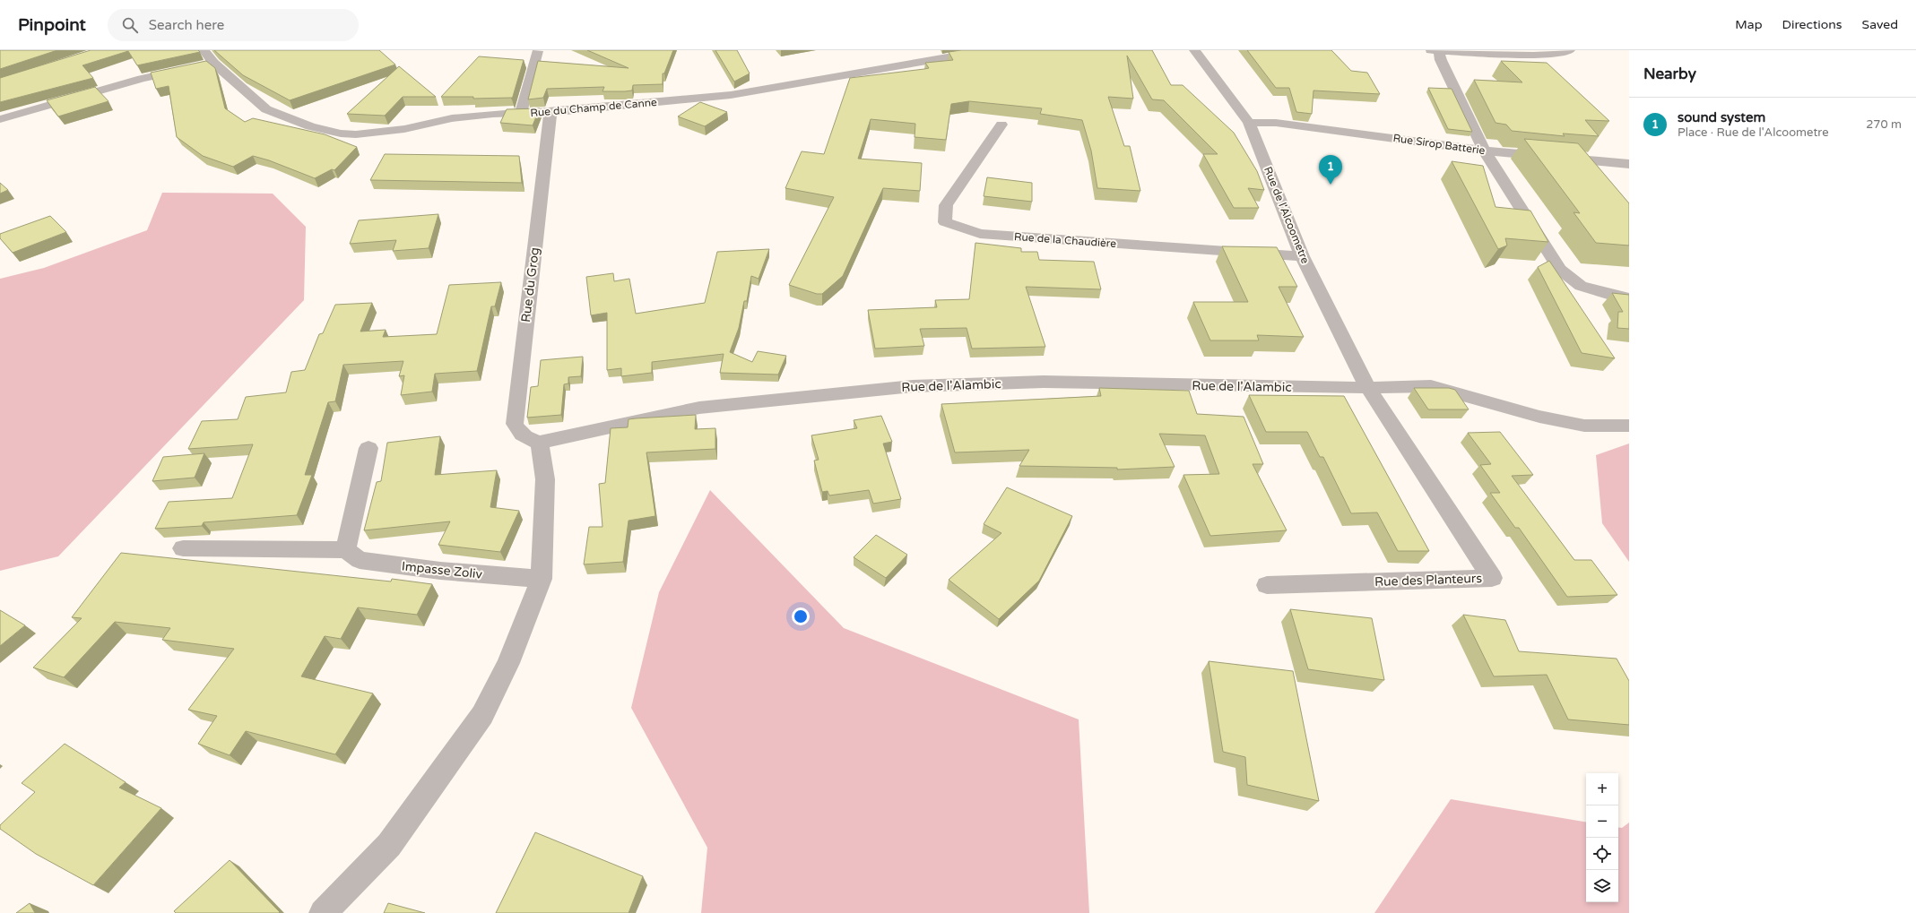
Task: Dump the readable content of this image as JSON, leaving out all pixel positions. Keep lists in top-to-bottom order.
{
  "streets": {
    "street": [
      "Rue du Champ de Canne",
      "Rue Sirop Batterie",
      "Rue de l'Alcoometre",
      "Rue de la Chaudière",
      "Rue du Grog",
      "Rue de l'Alambic",
      "Impasse Zoliv",
      "Rue des Planteurs"
    ]
  },
  "crossings": [
    ["Rue du Champ de Canne", "Rue du Grog"],
    ["Rue Sirop Batterie", "Rue de l'Alcoometre"],
    ["Rue de l'Alcoometre", "Rue de la Chaudière"],
    ["Rue de l'Alcoometre", "Rue de l'Alambic"],
    ["Rue de l'Alcoometre", "Rue des Planteurs"],
    ["Rue du Grog", "Rue de l'Alambic"],
    ["Rue de l'Alambic", "Rue des Planteurs"]
  ],
  "page": {
    "header": "Pinpoint",
    "search": "Search here",
    "nav": ["Map", "Directions", "Saved"],
    "heading": "Nearby",
    "list": [
      {
        "mark": "1",
        "name": "sound system",
        "note": "Place · Rue de l'Alcoometre",
        "value": "270 m"
      }
    ],
    "pins": "1",
    "map_buttons": ["+", "−"]
  }
}
